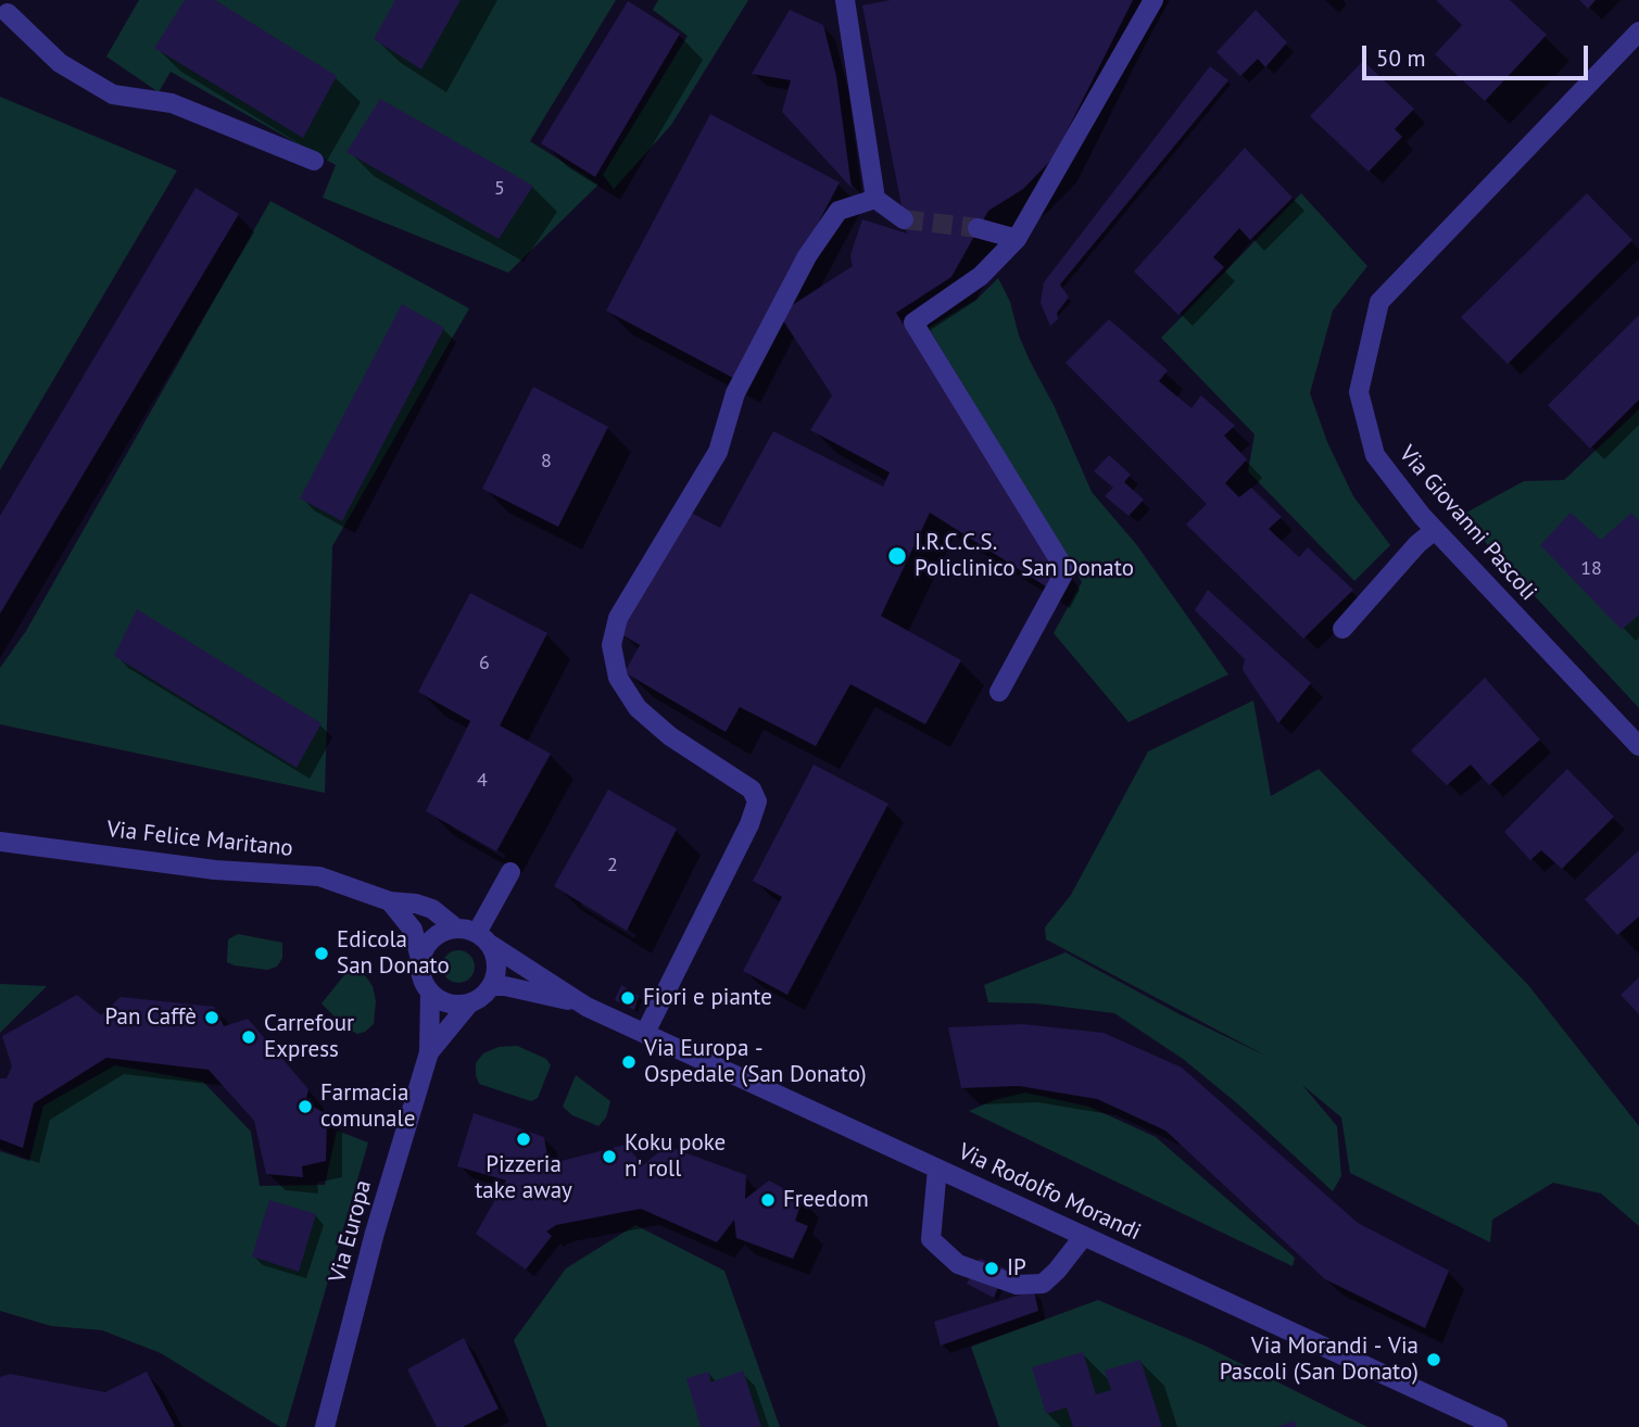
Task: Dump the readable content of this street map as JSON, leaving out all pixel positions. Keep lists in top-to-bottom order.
{
  "streets": {
    "street": [
      "Via Giovanni Pascoli",
      "Via Felice Maritano",
      "Via Rodolfo Morandi",
      "Via Europa"
    ]
  },
  "crossings": [
    ["Via Felice Maritano", "Via Rodolfo Morandi"],
    ["Via Felice Maritano", "Via Europa"],
    ["Via Rodolfo Morandi", "Via Europa"]
  ],
  "places": [
    "I.R.C.C.S. Policlinico San Donato",
    "Edicola San Donato",
    "Fiori e piante",
    "Pan Caffè",
    "Carrefour Express",
    "Via Europa - Ospedale (San Donato)",
    "Farmacia comunale",
    "Pizzeria take away",
    "Koku poke n' roll",
    "Freedom",
    "IP",
    "Via Morandi - Via Pascoli (San Donato)"
  ],
  "house_numbers": [
    "5",
    "8",
    "18",
    "6",
    "4",
    "2"
  ],
  "scale_bar": "50 m"
}
